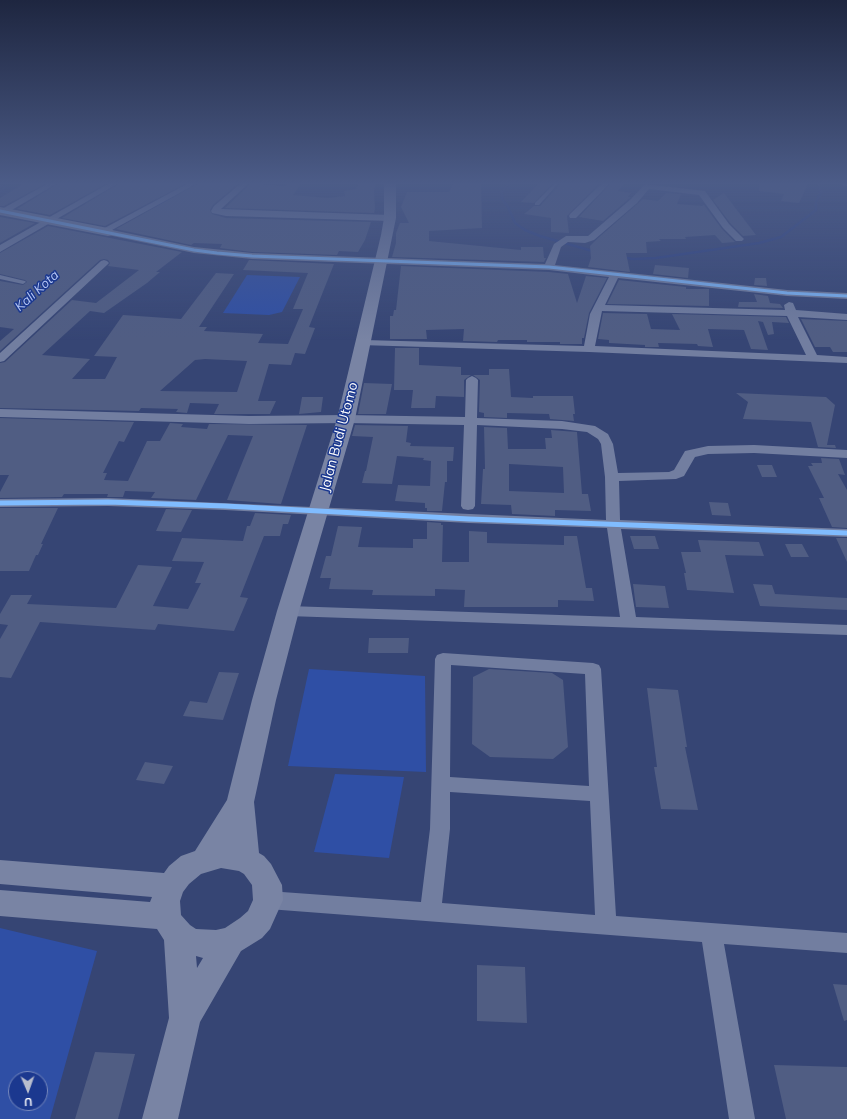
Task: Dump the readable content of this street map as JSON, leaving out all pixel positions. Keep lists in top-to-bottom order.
{
  "streets": {
    "street": ["Jalan Budi Utomo"]
  },
  "water": ["Kali Kota"],
  "north": "bottom"
}
